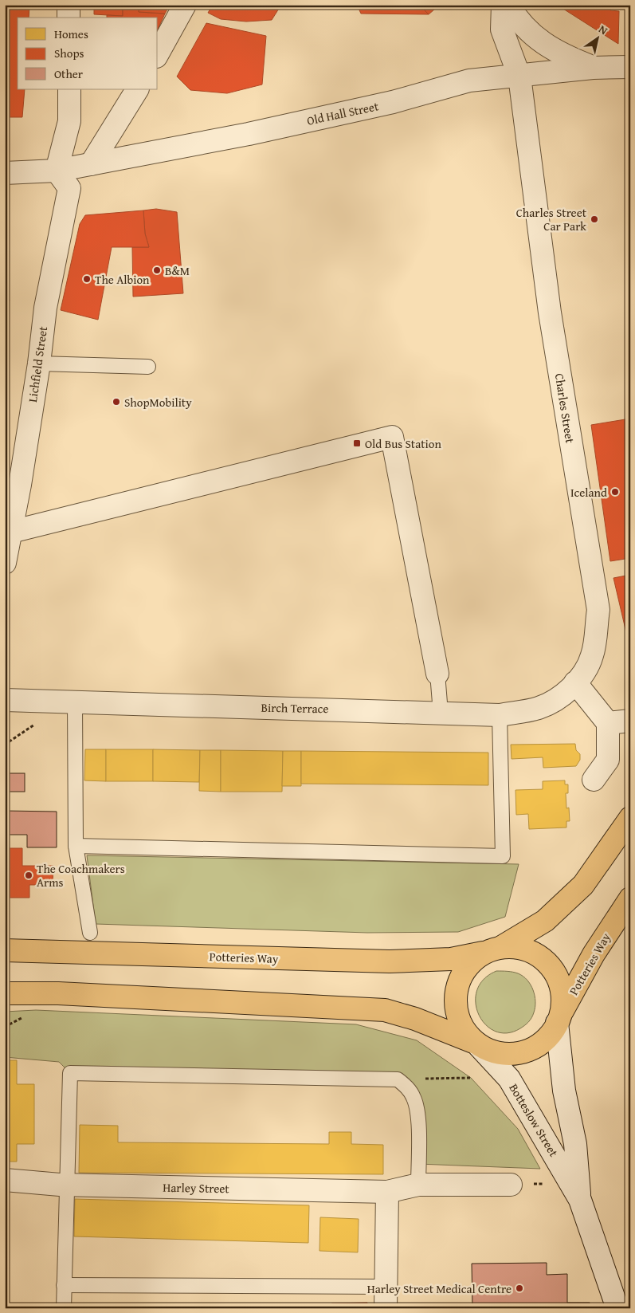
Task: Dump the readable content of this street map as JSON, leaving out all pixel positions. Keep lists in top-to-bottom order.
{
  "streets": {
    "highway": ["Potteries Way"],
    "street": [
      "Old Hall Street",
      "Lichfield Street",
      "Charles Street",
      "Birch Terrace",
      "Botteslow Street",
      "Harley Street"
    ]
  },
  "crossings": [
    ["Old Hall Street", "Lichfield Street"],
    ["Old Hall Street", "Charles Street"],
    ["Charles Street", "Birch Terrace"],
    ["Potteries Way", "Botteslow Street"]
  ],
  "places": {
    "other": [
      "Charles Street Car Park",
      "B&M",
      "The Albion",
      "ShopMobility",
      "Iceland",
      "The Coachmakers Arms",
      "Harley Street Medical Centre"
    ],
    "transit": ["Old Bus Station"]
  },
  "legend": ["Homes", "Shops", "Other"],
  "north": "top right"
}
